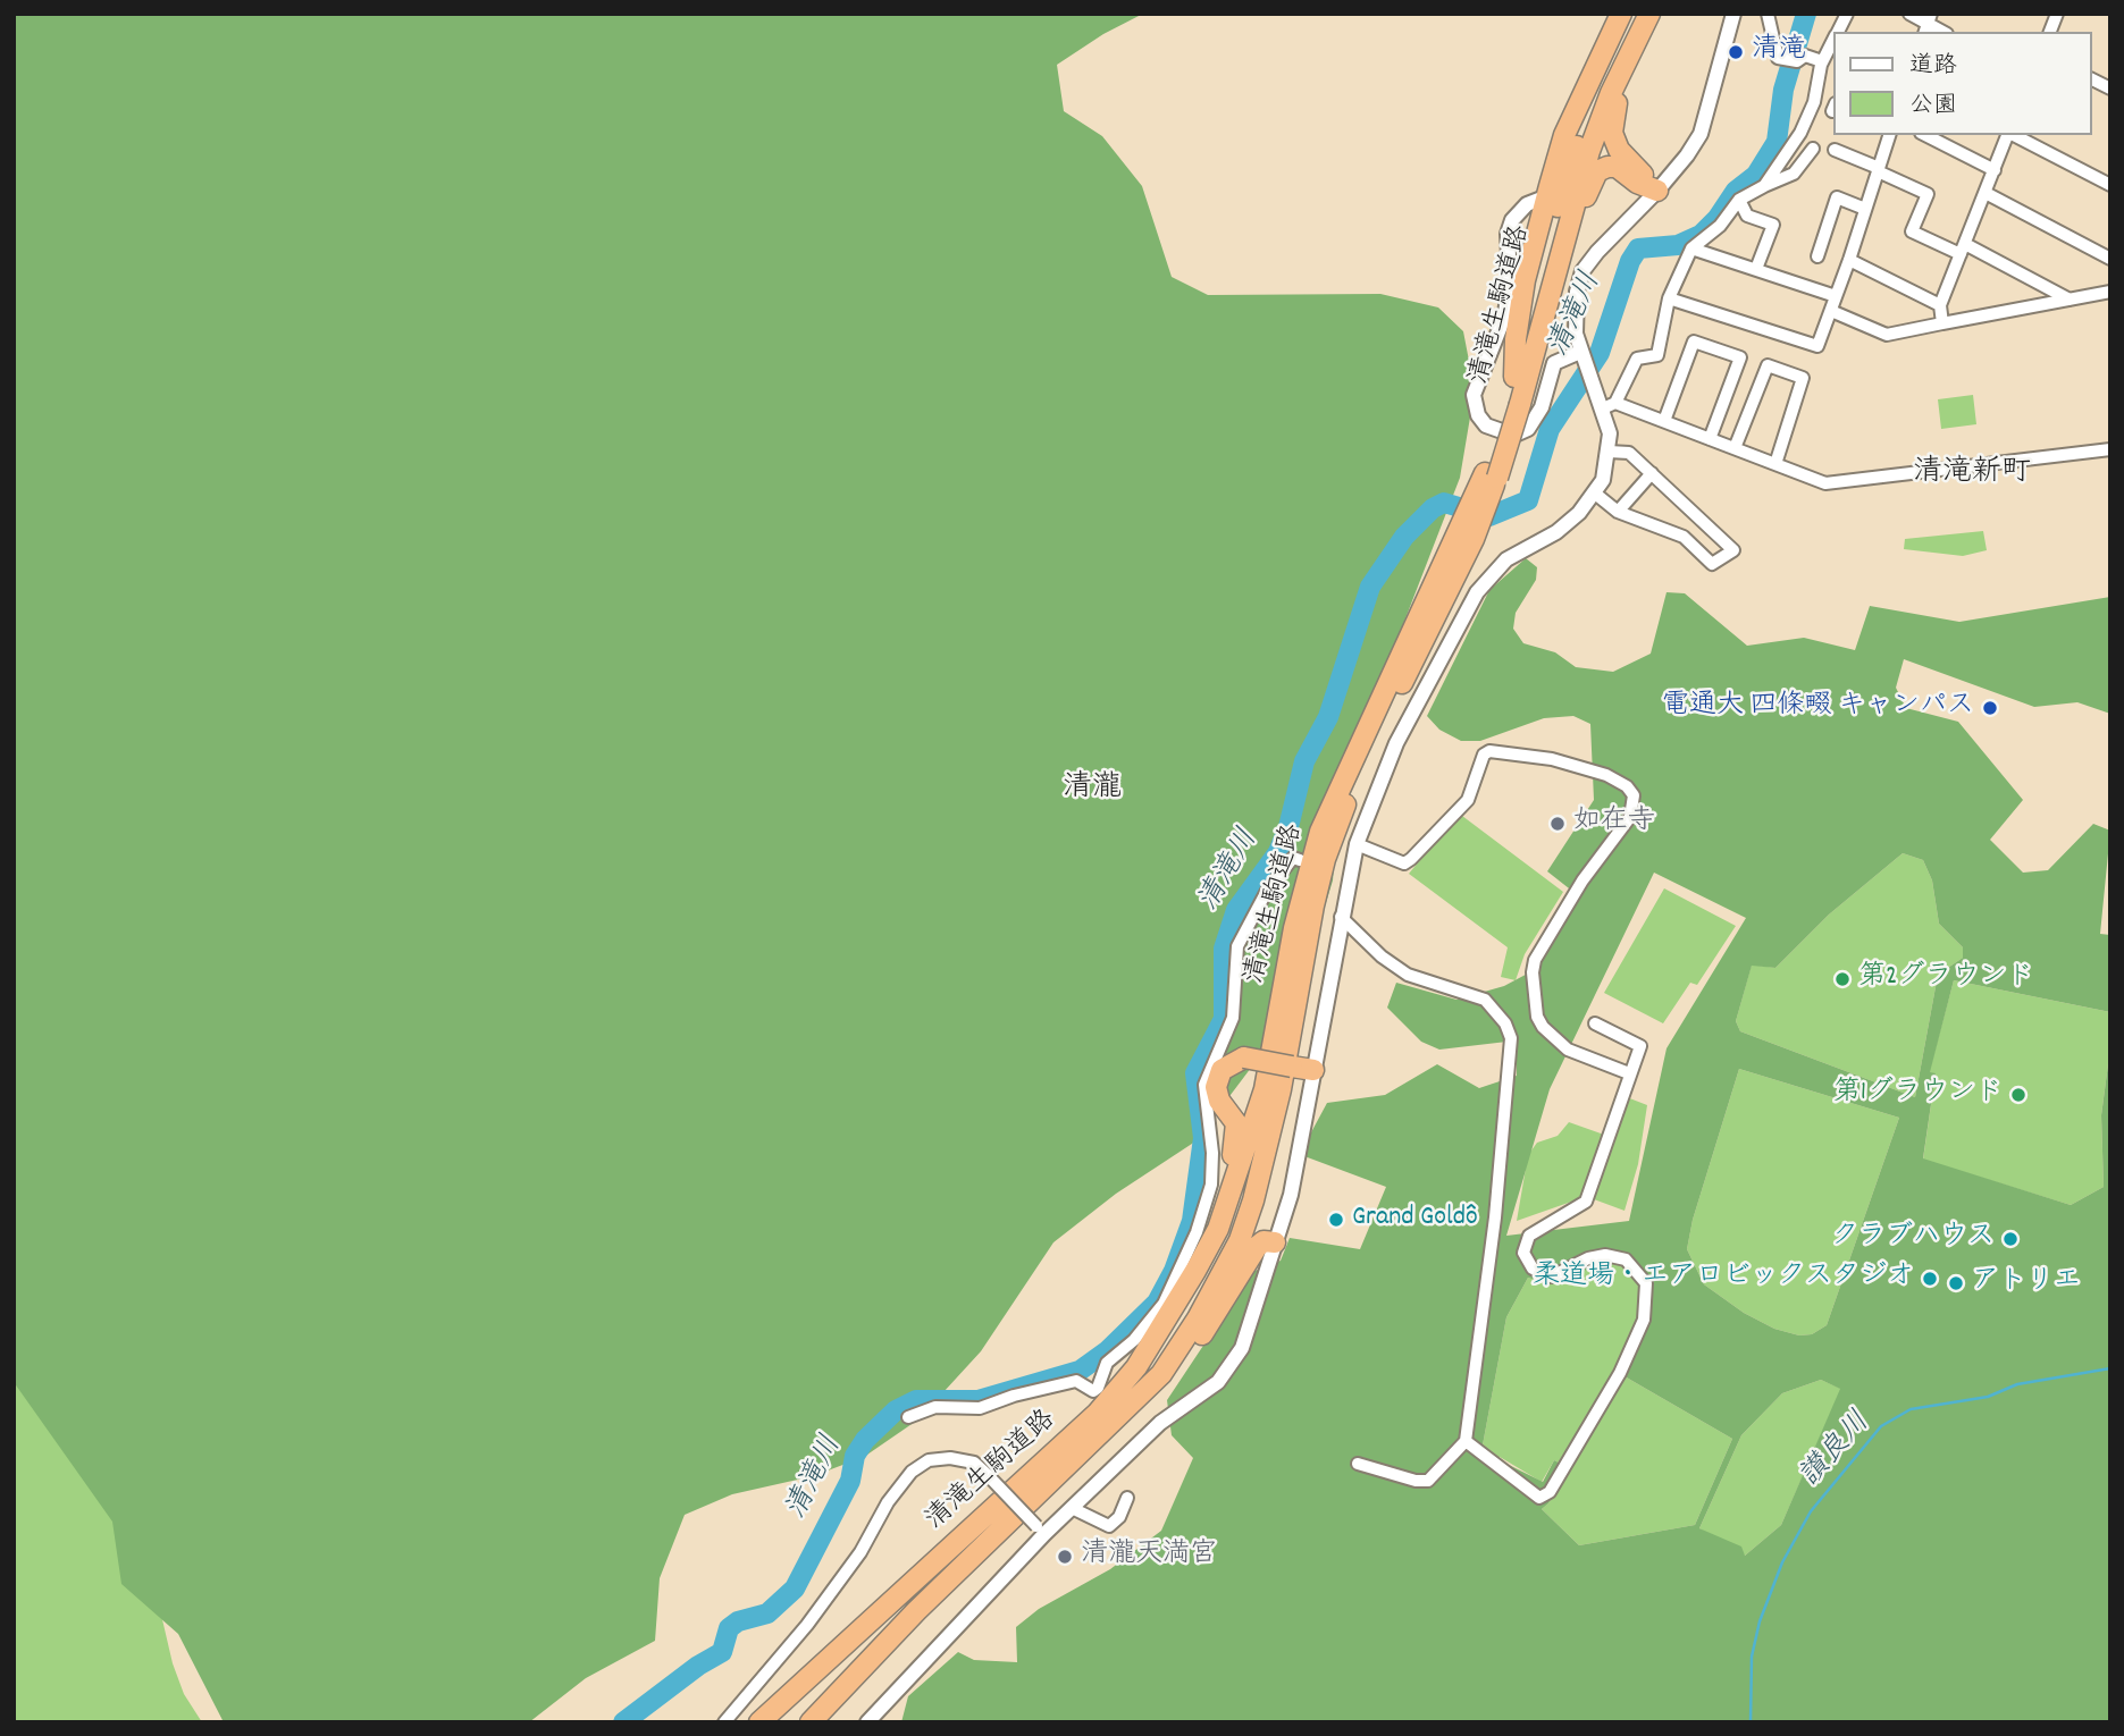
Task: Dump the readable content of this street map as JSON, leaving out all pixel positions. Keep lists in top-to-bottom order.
{
  "streets": {
    "highway": ["清滝生駒道路"]
  },
  "districts": ["清滝新町", "清瀧"],
  "water": ["清滝川", "讃良川"],
  "places": [
    "清滝",
    "電通大 四條畷 キャンパス",
    "如在寺",
    "第2グラウンド",
    "第1グラウンド",
    "Grand Goldô",
    "クラブハウス",
    "柔道場・エアロビックスタジオ",
    "アトリエ",
    "清瀧天満宮"
  ],
  "legend": ["道路", "公園"]
}
